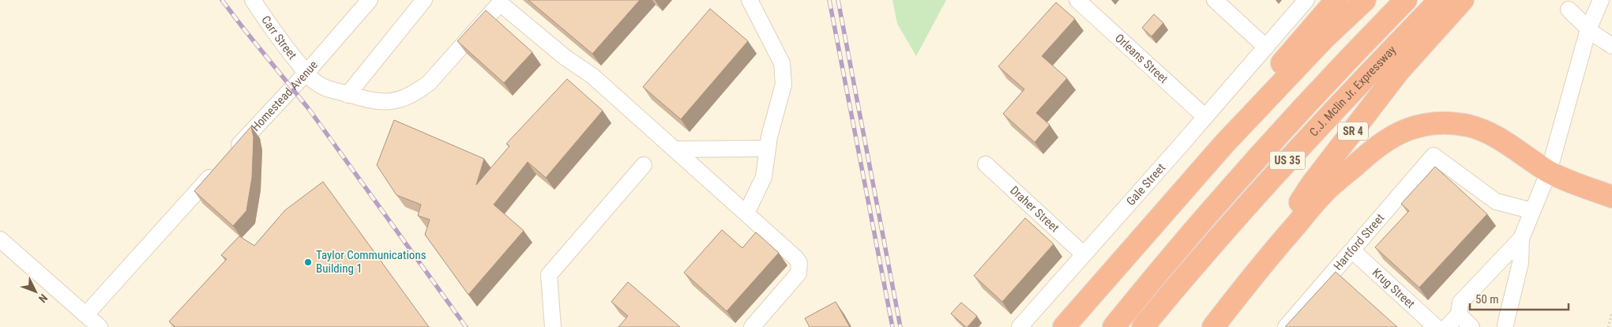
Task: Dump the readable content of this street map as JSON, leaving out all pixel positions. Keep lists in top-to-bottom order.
{
  "streets": {
    "highway": ["C.J. Mclin Jr. Expressway", "SR 4", "US 35"],
    "street": [
      "Carr Street",
      "Orleans Street",
      "Homestead Avenue",
      "Gale Street",
      "Draher Street",
      "Hartford Street",
      "Krug Street"
    ]
  },
  "crossings": [
    ["Carr Street", "Homestead Avenue"],
    ["Orleans Street", "Gale Street"],
    ["Gale Street", "Draher Street"],
    ["Hartford Street", "Krug Street"]
  ],
  "places": ["Taylor Communications Building 1"],
  "scale_bar": "50 m",
  "north": "bottom right"
}
